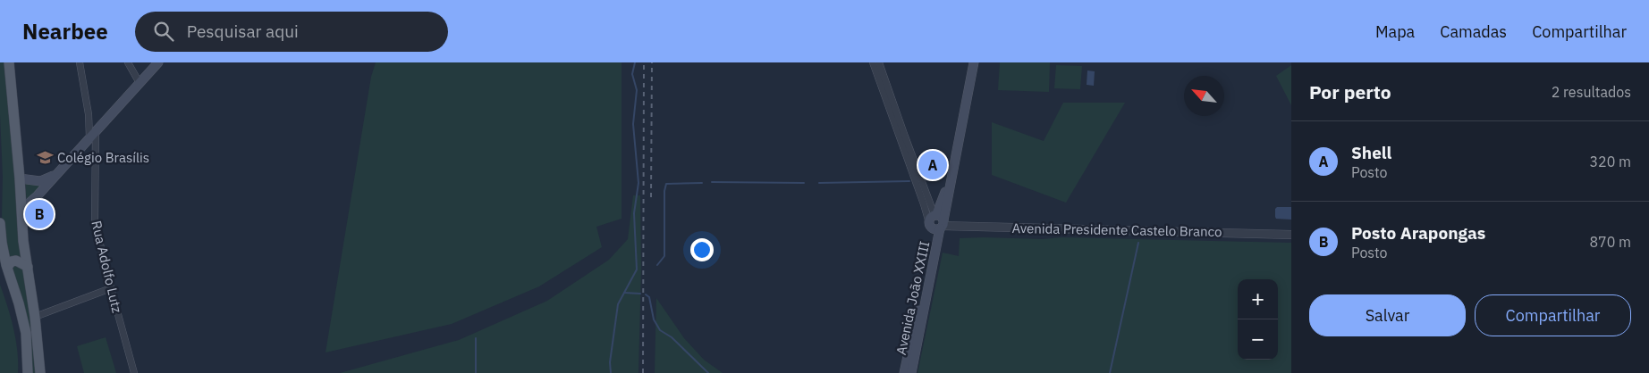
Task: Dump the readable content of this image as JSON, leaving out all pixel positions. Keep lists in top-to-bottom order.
{
  "streets": {
    "main road": ["Avenida João XXIII"],
    "street": ["Avenida Presidente Castelo Branco", "Rua Adolfo Lutz"]
  },
  "crossings": [
    ["Avenida Presidente Castelo Branco", "Avenida João XXIII"]
  ],
  "places": {
    "school or university": ["Colégio Brasílis"]
  },
  "north": "top left",
  "page": {
    "header": "Nearbee",
    "search": "Pesquisar aqui",
    "nav": ["Mapa", "Camadas", "Compartilhar"],
    "heading": ["Por perto", "2 resultados"],
    "list": [
      {
        "mark": "A",
        "name": "Shell",
        "note": "Posto",
        "value": "320 m"
      },
      {
        "mark": "B",
        "name": "Posto Arapongas",
        "note": "Posto",
        "value": "870 m"
      }
    ],
    "pins": ["A", "B"],
    "map_buttons": ["+", "−"],
    "buttons": ["Salvar", "Compartilhar"]
  }
}
